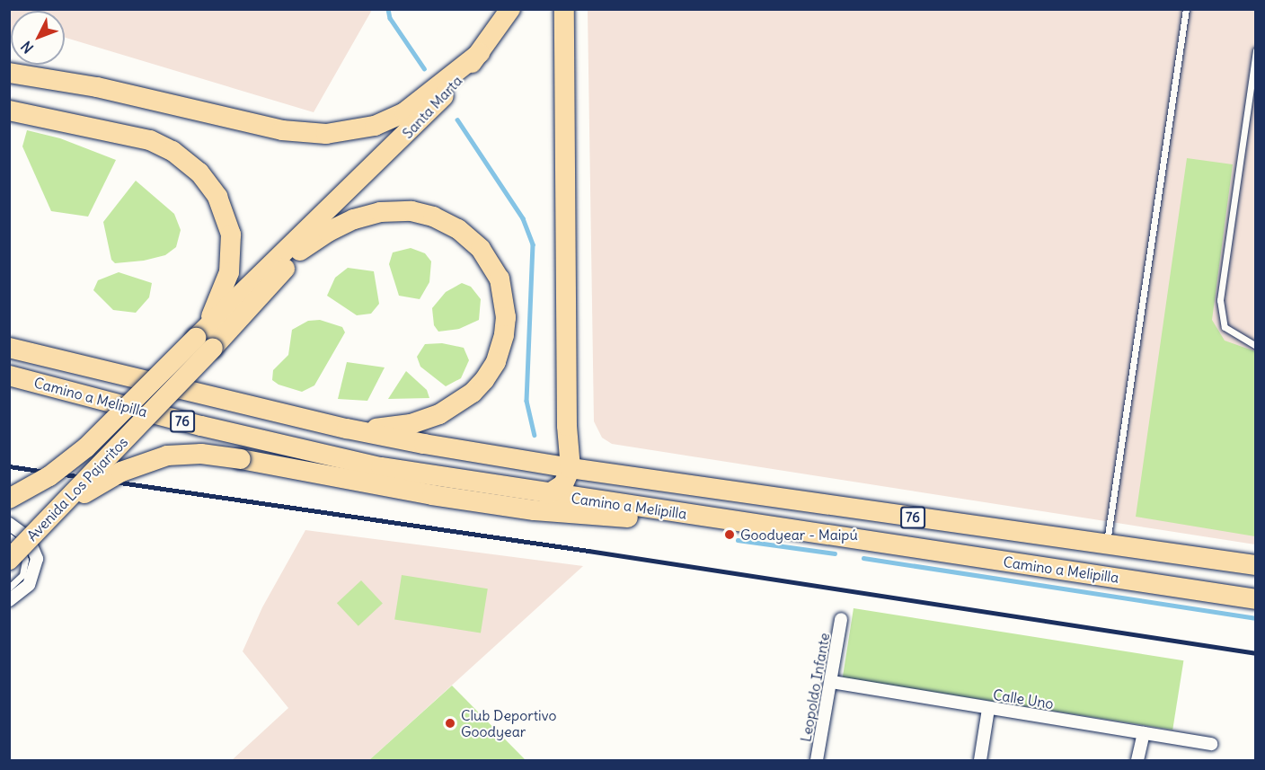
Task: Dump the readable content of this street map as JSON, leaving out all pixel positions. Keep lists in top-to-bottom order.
{
  "streets": {
    "main road": [
      "Santa Marta",
      "Camino a Melipilla",
      "76",
      "Avenida Los Pajaritos"
    ],
    "street": ["Leopoldo Infante", "Calle Uno"]
  },
  "crossings": [
    ["Santa Marta", "Avenida Los Pajaritos"],
    ["Leopoldo Infante", "Calle Uno"]
  ],
  "places": ["Goodyear - Maipú", "Club Deportivo Goodyear"],
  "north": "bottom left"
}
